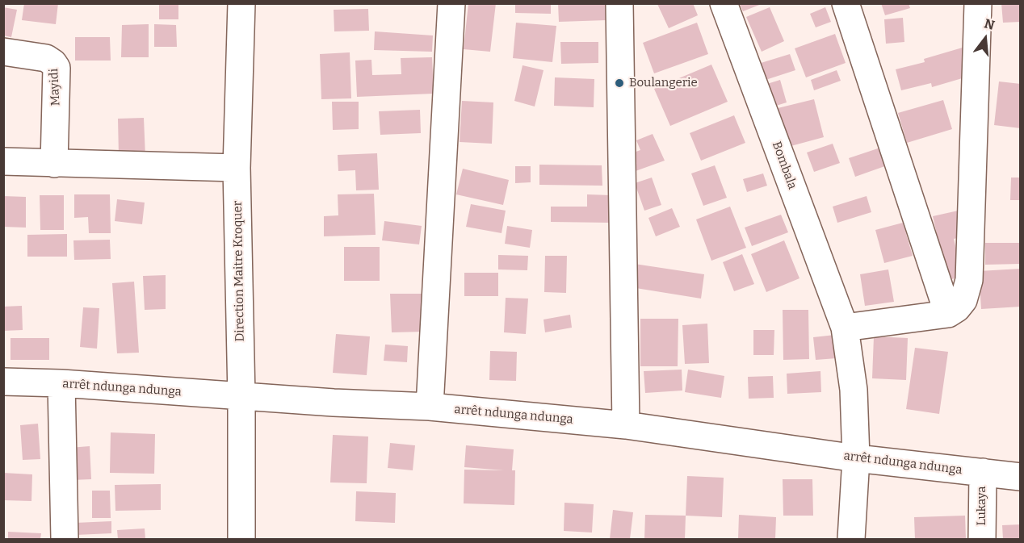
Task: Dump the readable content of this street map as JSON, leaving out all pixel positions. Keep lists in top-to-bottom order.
{
  "streets": {
    "street": [
      "Mayidi",
      "Bombala",
      "Direction Maitre Kroquer",
      "arrêt ndunga ndunga",
      "Lukaya"
    ]
  },
  "crossings": [
    ["Bombala", "arrêt ndunga ndunga"],
    ["Direction Maitre Kroquer", "arrêt ndunga ndunga"],
    ["arrêt ndunga ndunga", "Lukaya"]
  ],
  "places": ["Boulangerie"],
  "north": "top"
}
